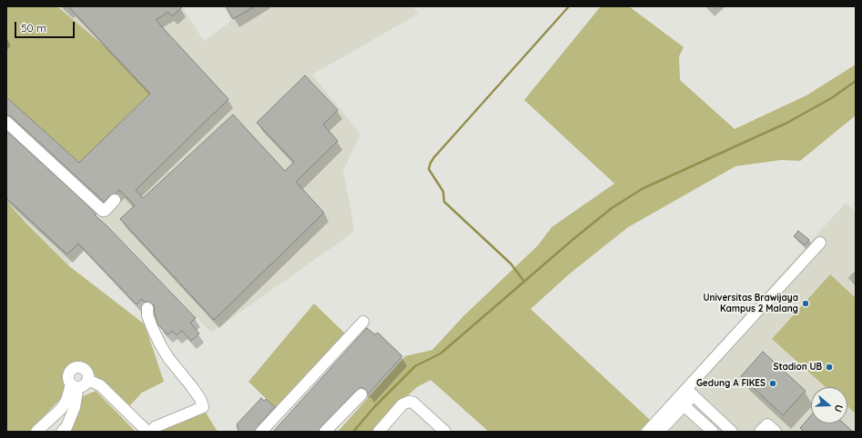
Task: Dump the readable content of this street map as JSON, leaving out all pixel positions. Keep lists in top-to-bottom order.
{
  "places": ["Universitas Brawijaya Kampus 2 Malang", "Stadion UB", "Gedung A FIKES"],
  "scale_bar": "50 m",
  "north": "right"
}
